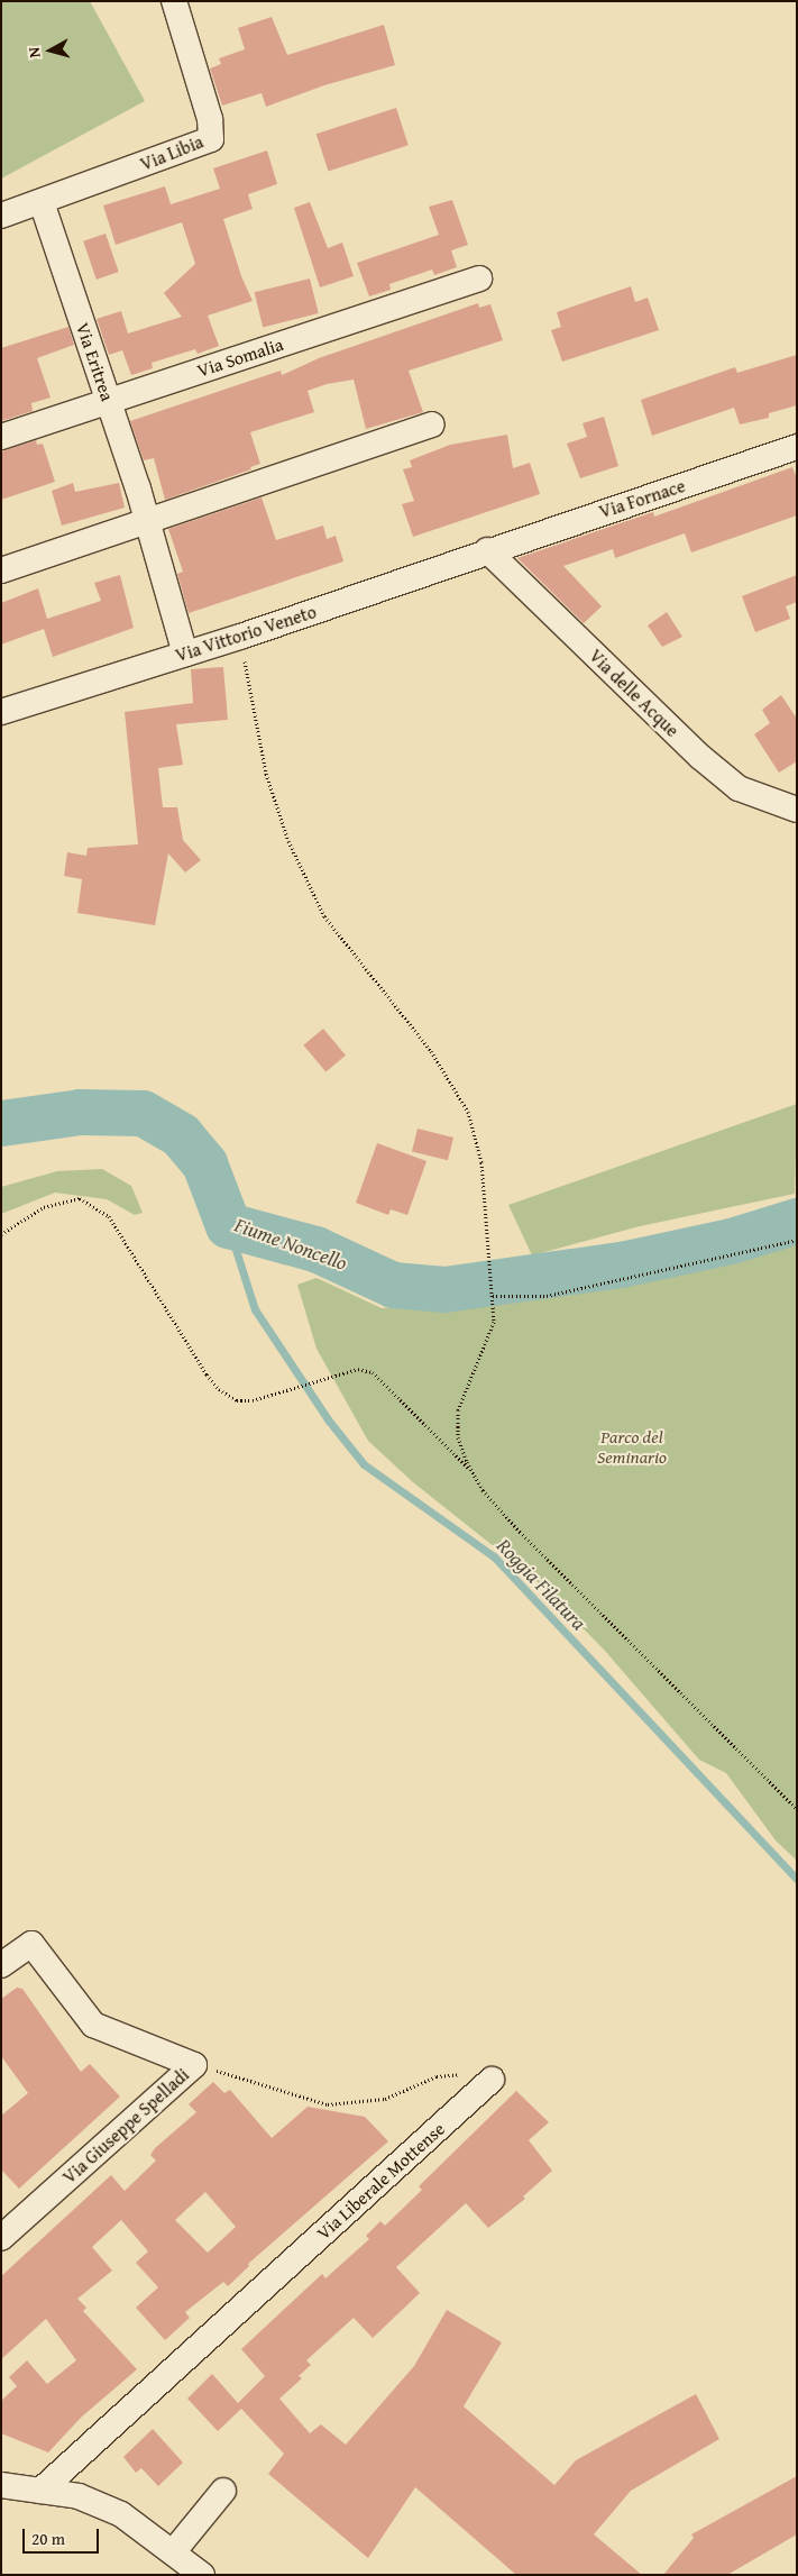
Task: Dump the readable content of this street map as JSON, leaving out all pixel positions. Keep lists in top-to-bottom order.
{
  "streets": {
    "street": [
      "Via Libia",
      "Via Somalia",
      "Via Eritrea",
      "Via Fornace",
      "Via Vittorio Veneto",
      "Via delle Acque",
      "Via Giuseppe Spelladi",
      "Via Liberale Mottense"
    ]
  },
  "crossings": [
    ["Via Libia", "Via Eritrea"],
    ["Via Somalia", "Via Eritrea"],
    ["Via Eritrea", "Via Vittorio Veneto"],
    ["Via Fornace", "Via Vittorio Veneto"],
    ["Via Fornace", "Via delle Acque"],
    ["Via Vittorio Veneto", "Via delle Acque"]
  ],
  "water": ["Fiume Noncello", "Roggia Filatura"],
  "parks": ["Parco del Seminario"],
  "scale_bar": "20 m",
  "north": "left"
}
